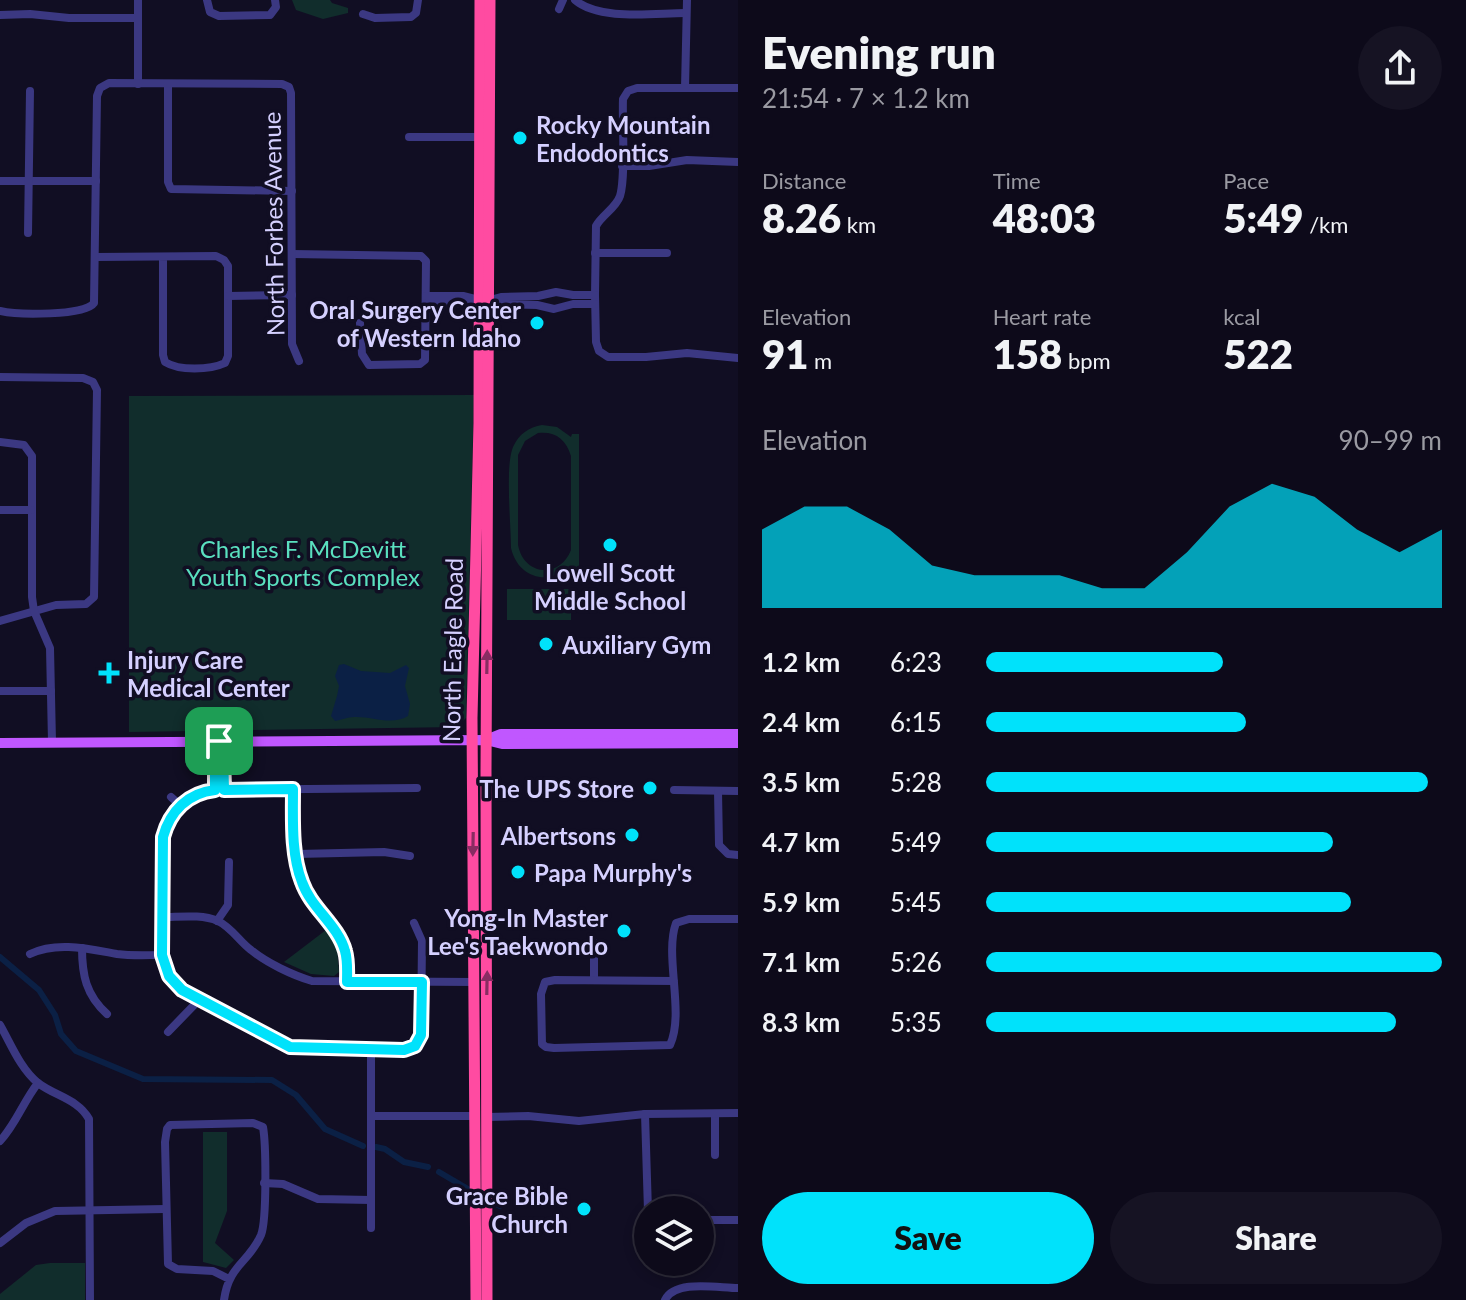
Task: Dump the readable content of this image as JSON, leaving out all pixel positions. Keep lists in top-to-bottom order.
{
  "streets": {
    "highway": ["North Eagle Road"],
    "street": ["North Forbes Avenue"]
  },
  "parks": ["Charles F. McDevitt Youth Sports Complex"],
  "places": {
    "other": [
      "Rocky Mountain Endodontics",
      "Oral Surgery Center of Western Idaho",
      "Lowell Scott Middle School",
      "Auxiliary Gym",
      "The UPS Store",
      "Albertsons",
      "Papa Murphy's",
      "Yong-In Master Lee's Taekwondo",
      "Grace Bible Church"
    ],
    "health": ["Injury Care Medical Center"]
  },
  "page": {
    "heading": ["Evening run", "21:54 · 7 × 1.2 km"],
    "stats": [
      ["Distance", "8.26 km"],
      ["Time", "48:03"],
      ["Pace", "5:49 /km"],
      ["Elevation", "91 m"],
      ["Heart rate", "158 bpm"],
      ["kcal", "522"]
    ],
    "chart": ["Elevation", "90–99 m"],
    "list": [
      {
        "name": "1.2 km",
        "note": "6:23"
      },
      {
        "name": "2.4 km",
        "note": "6:15"
      },
      {
        "name": "3.5 km",
        "note": "5:28"
      },
      {
        "name": "4.7 km",
        "note": "5:49"
      },
      {
        "name": "5.9 km",
        "note": "5:45"
      },
      {
        "name": "7.1 km",
        "note": "5:26"
      },
      {
        "name": "8.3 km",
        "note": "5:35"
      }
    ],
    "buttons": ["Save", "Share"]
  }
}
